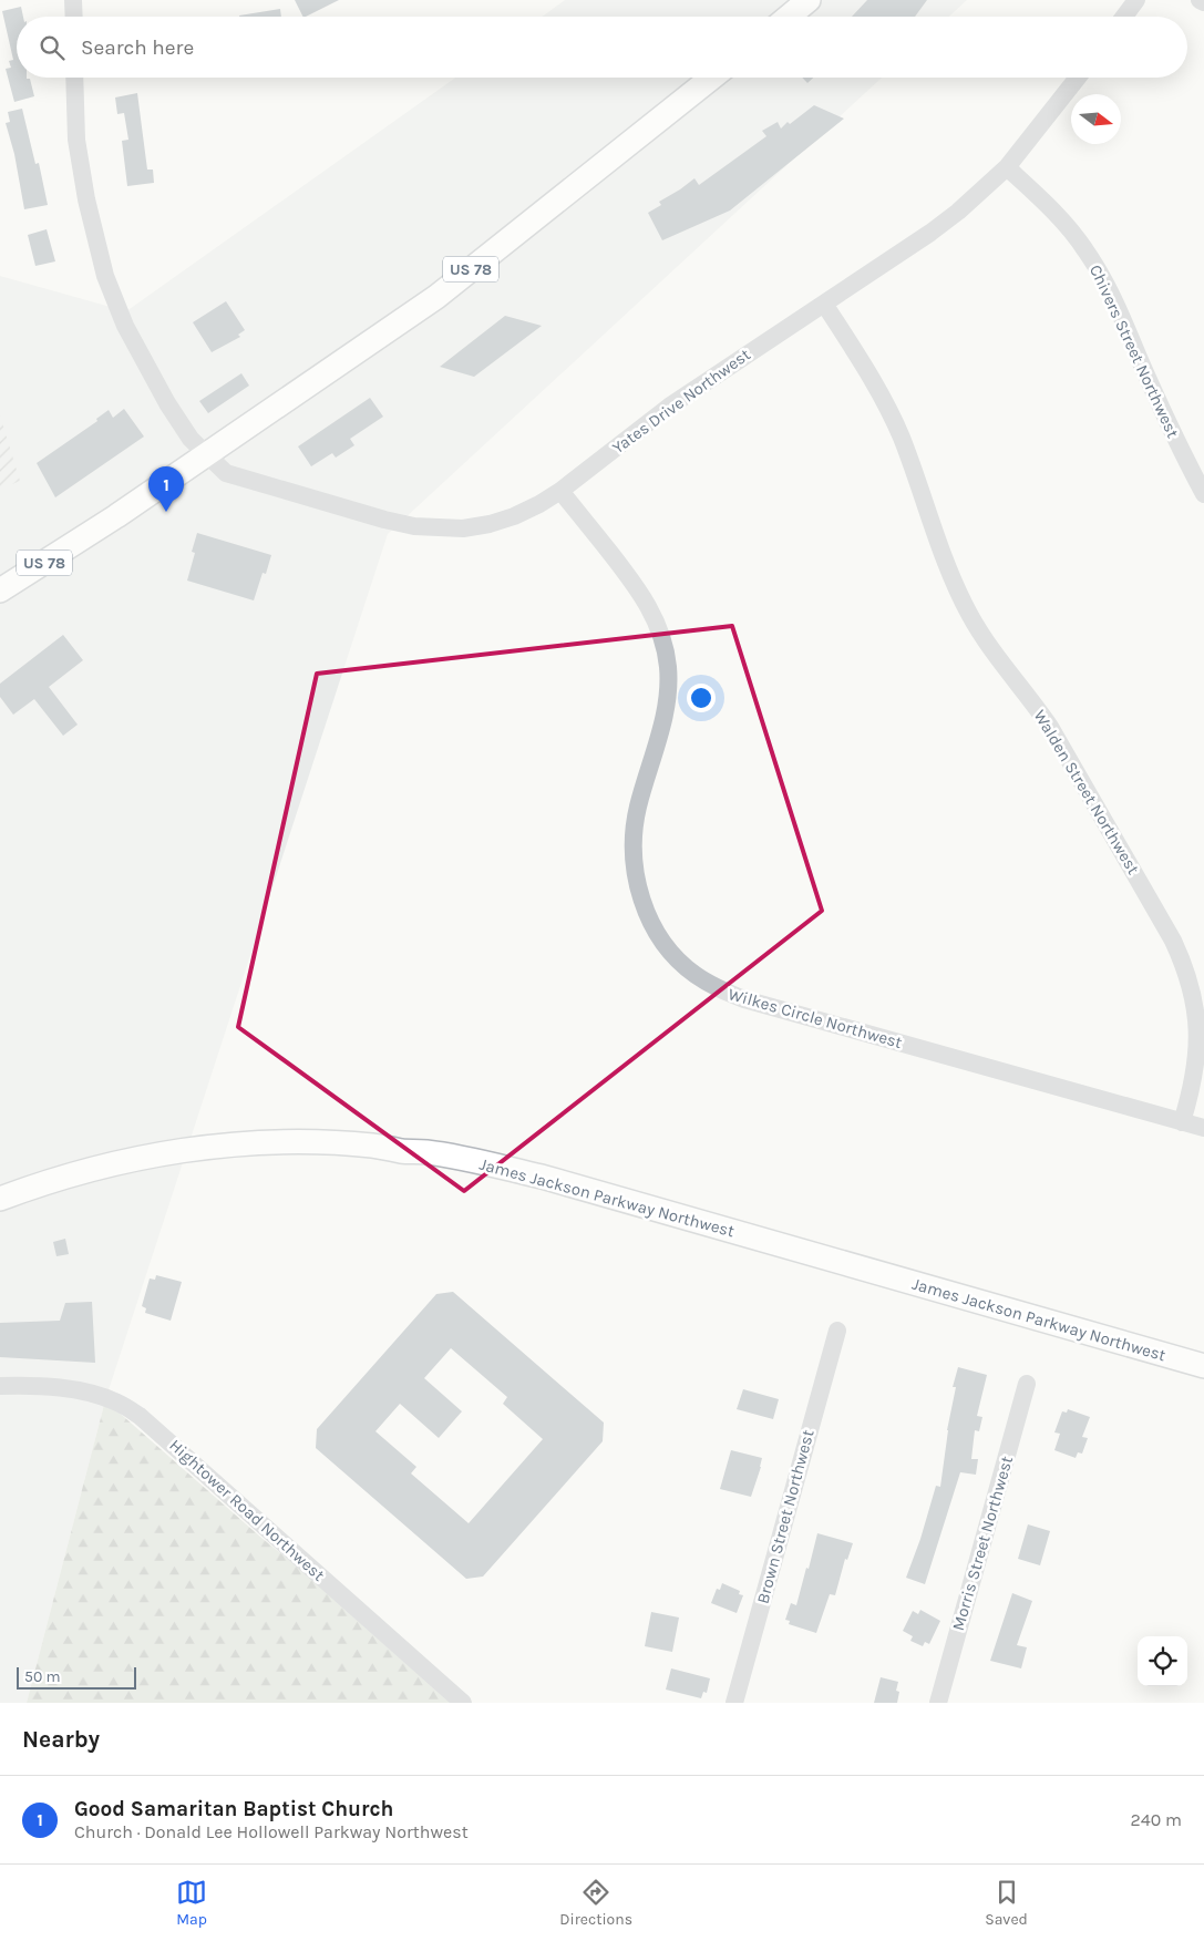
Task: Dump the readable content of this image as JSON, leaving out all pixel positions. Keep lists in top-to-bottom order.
{
  "streets": {
    "main road": ["US 78", "James Jackson Parkway Northwest"],
    "street": [
      "Chivers Street Northwest",
      "Yates Drive Northwest",
      "Walden Street Northwest",
      "Wilkes Circle Northwest",
      "Hightower Road Northwest",
      "Brown Street Northwest",
      "Morris Street Northwest"
    ]
  },
  "crossings": [
    ["US 78", "Yates Drive Northwest"],
    ["Chivers Street Northwest", "Yates Drive Northwest"],
    ["Yates Drive Northwest", "Walden Street Northwest"],
    ["Yates Drive Northwest", "Wilkes Circle Northwest"],
    ["Walden Street Northwest", "Wilkes Circle Northwest"]
  ],
  "scale_bar": "50 m",
  "north": "right",
  "page": {
    "search": "Search here",
    "pins": "1",
    "scale": "50 m",
    "heading": "Nearby",
    "list": [
      {
        "mark": "1",
        "name": "Good Samaritan Baptist Church",
        "note": "Church · Donald Lee Hollowell Parkway Northwest",
        "value": "240 m"
      }
    ],
    "nav": ["Map", "Directions", "Saved"]
  }
}
